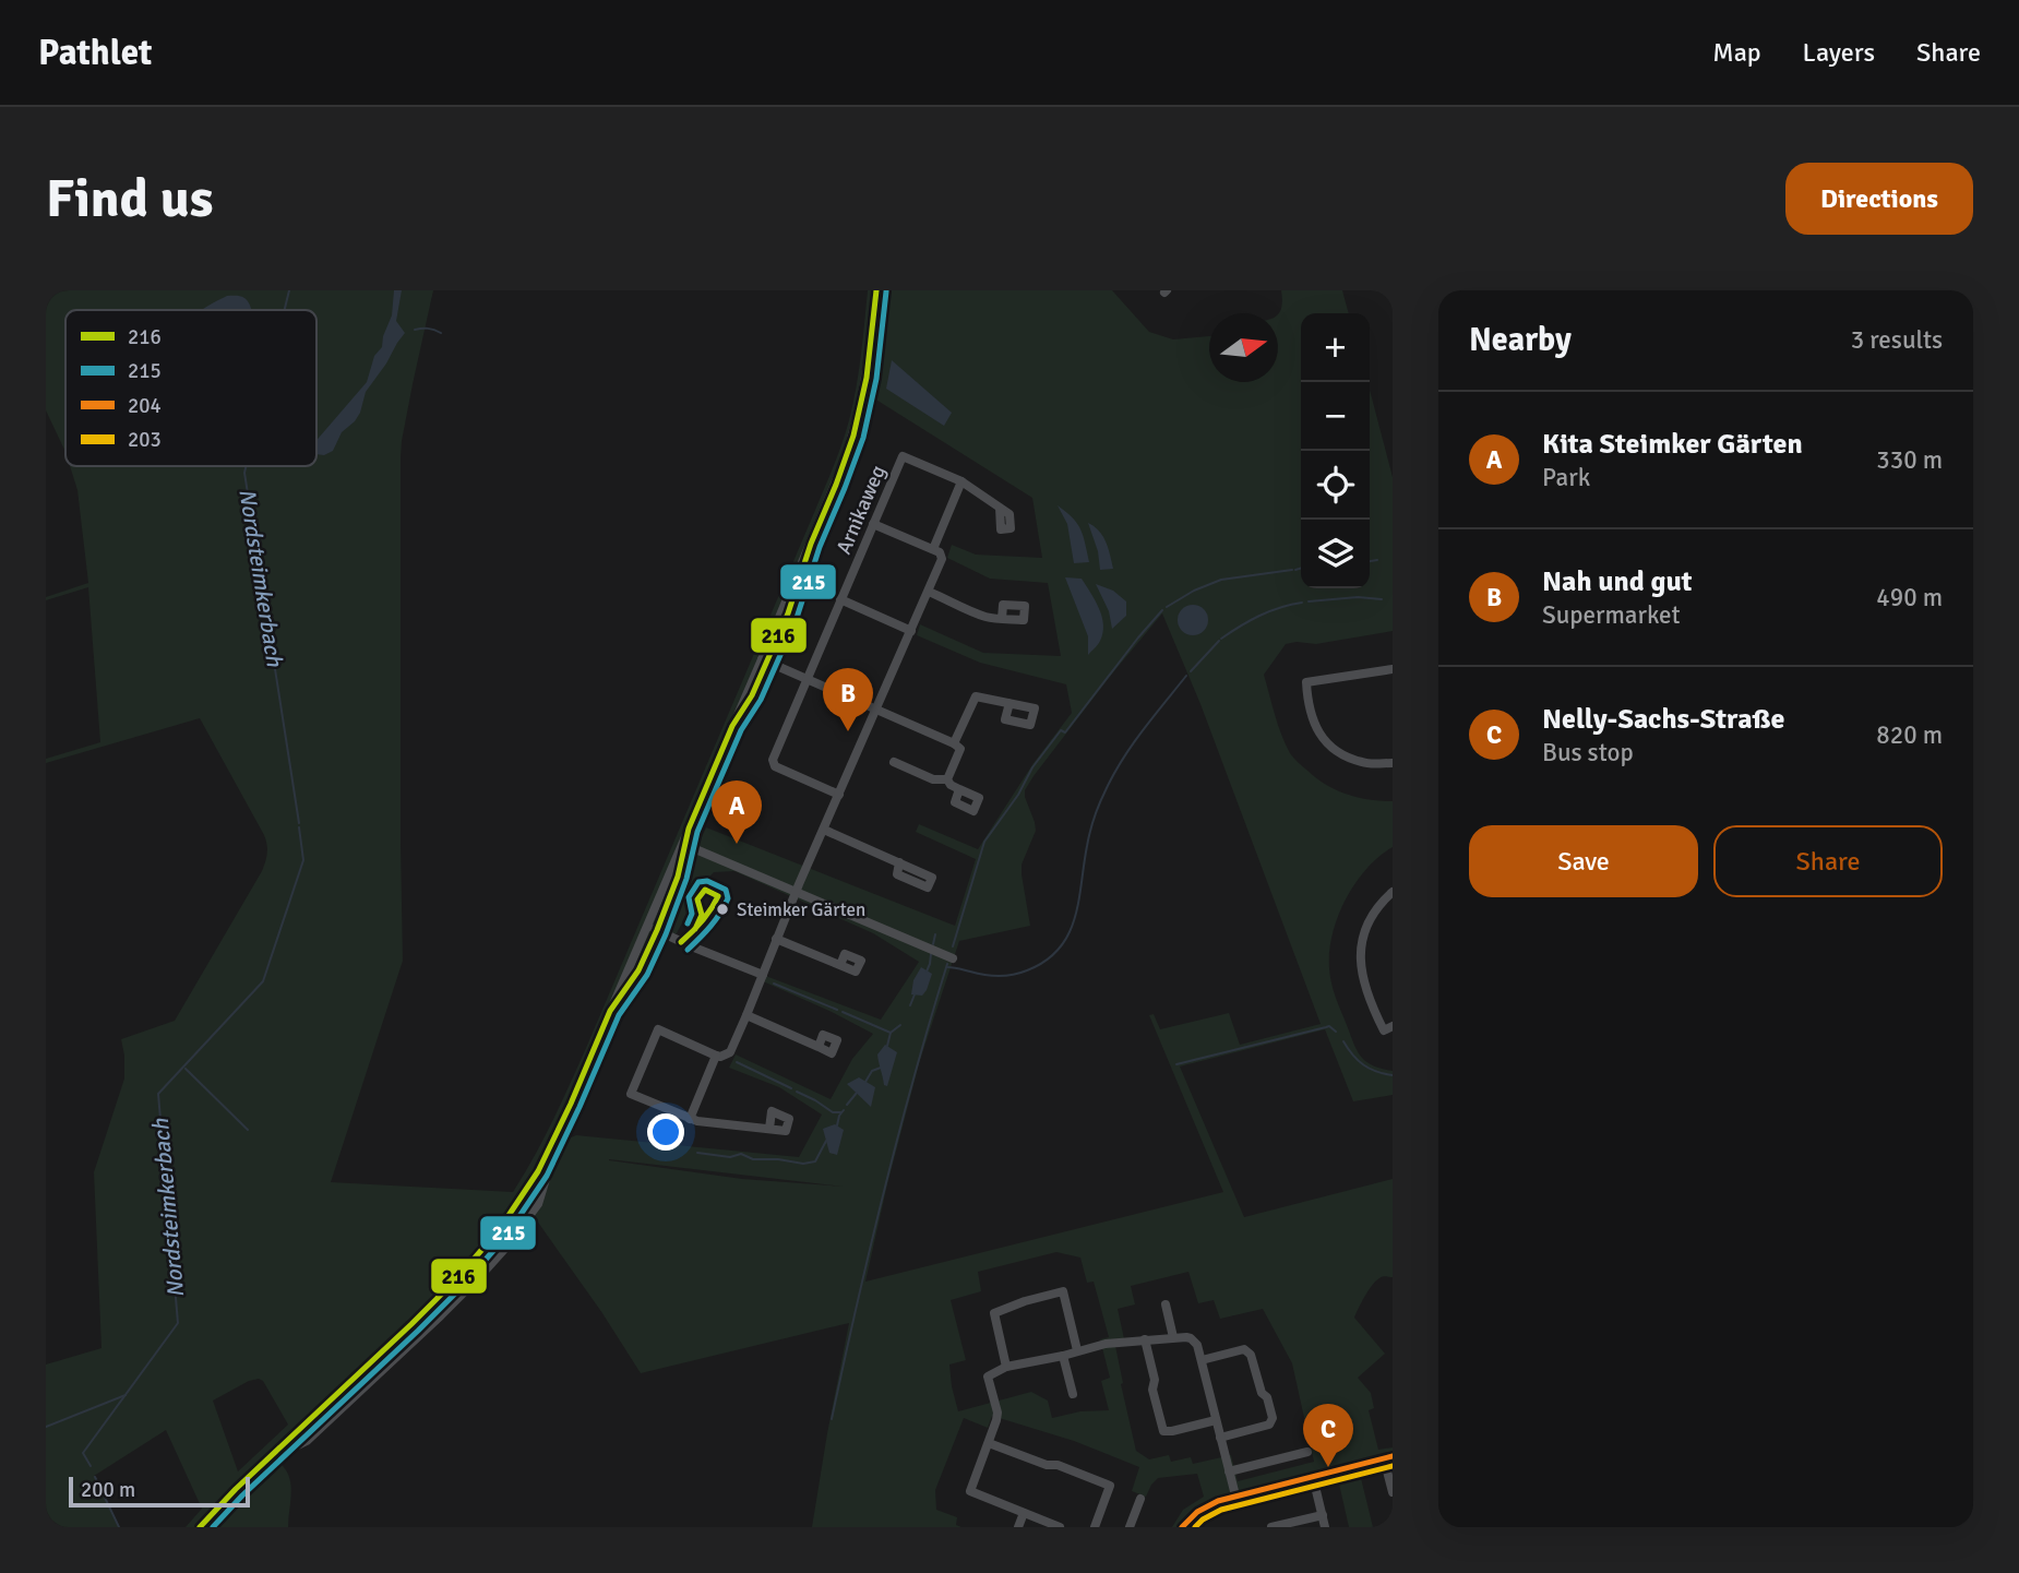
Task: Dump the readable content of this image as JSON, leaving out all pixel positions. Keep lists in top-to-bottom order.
{
  "streets": {
    "street": ["Arnikaweg"]
  },
  "water": ["Nordsteimkerbach"],
  "places": ["Steimker Gärten"],
  "lines": [
    "transit line 216",
    "transit line 215",
    "transit line 204",
    "transit line 203"
  ],
  "legend": [
    "216",
    "215",
    "204",
    "203"
  ],
  "scale_bar": "200 m",
  "north": "right",
  "page": {
    "header": "Pathlet",
    "nav": ["Map", "Layers", "Share"],
    "buttons": [
      "Directions",
      ["Save", "Share"]
    ],
    "title": "Find us",
    "heading": ["Nearby", "3 results"],
    "map_buttons": ["+", "−"],
    "list": [
      {
        "mark": "A",
        "name": "Kita Steimker Gärten",
        "note": "Park",
        "value": "330 m"
      },
      {
        "mark": "B",
        "name": "Nah und gut",
        "note": "Supermarket",
        "value": "490 m"
      },
      {
        "mark": "C",
        "name": "Nelly-Sachs-Straße",
        "note": "Bus stop",
        "value": "820 m"
      }
    ],
    "pins": ["B", "A", "C"],
    "scale": "200 m"
  }
}
